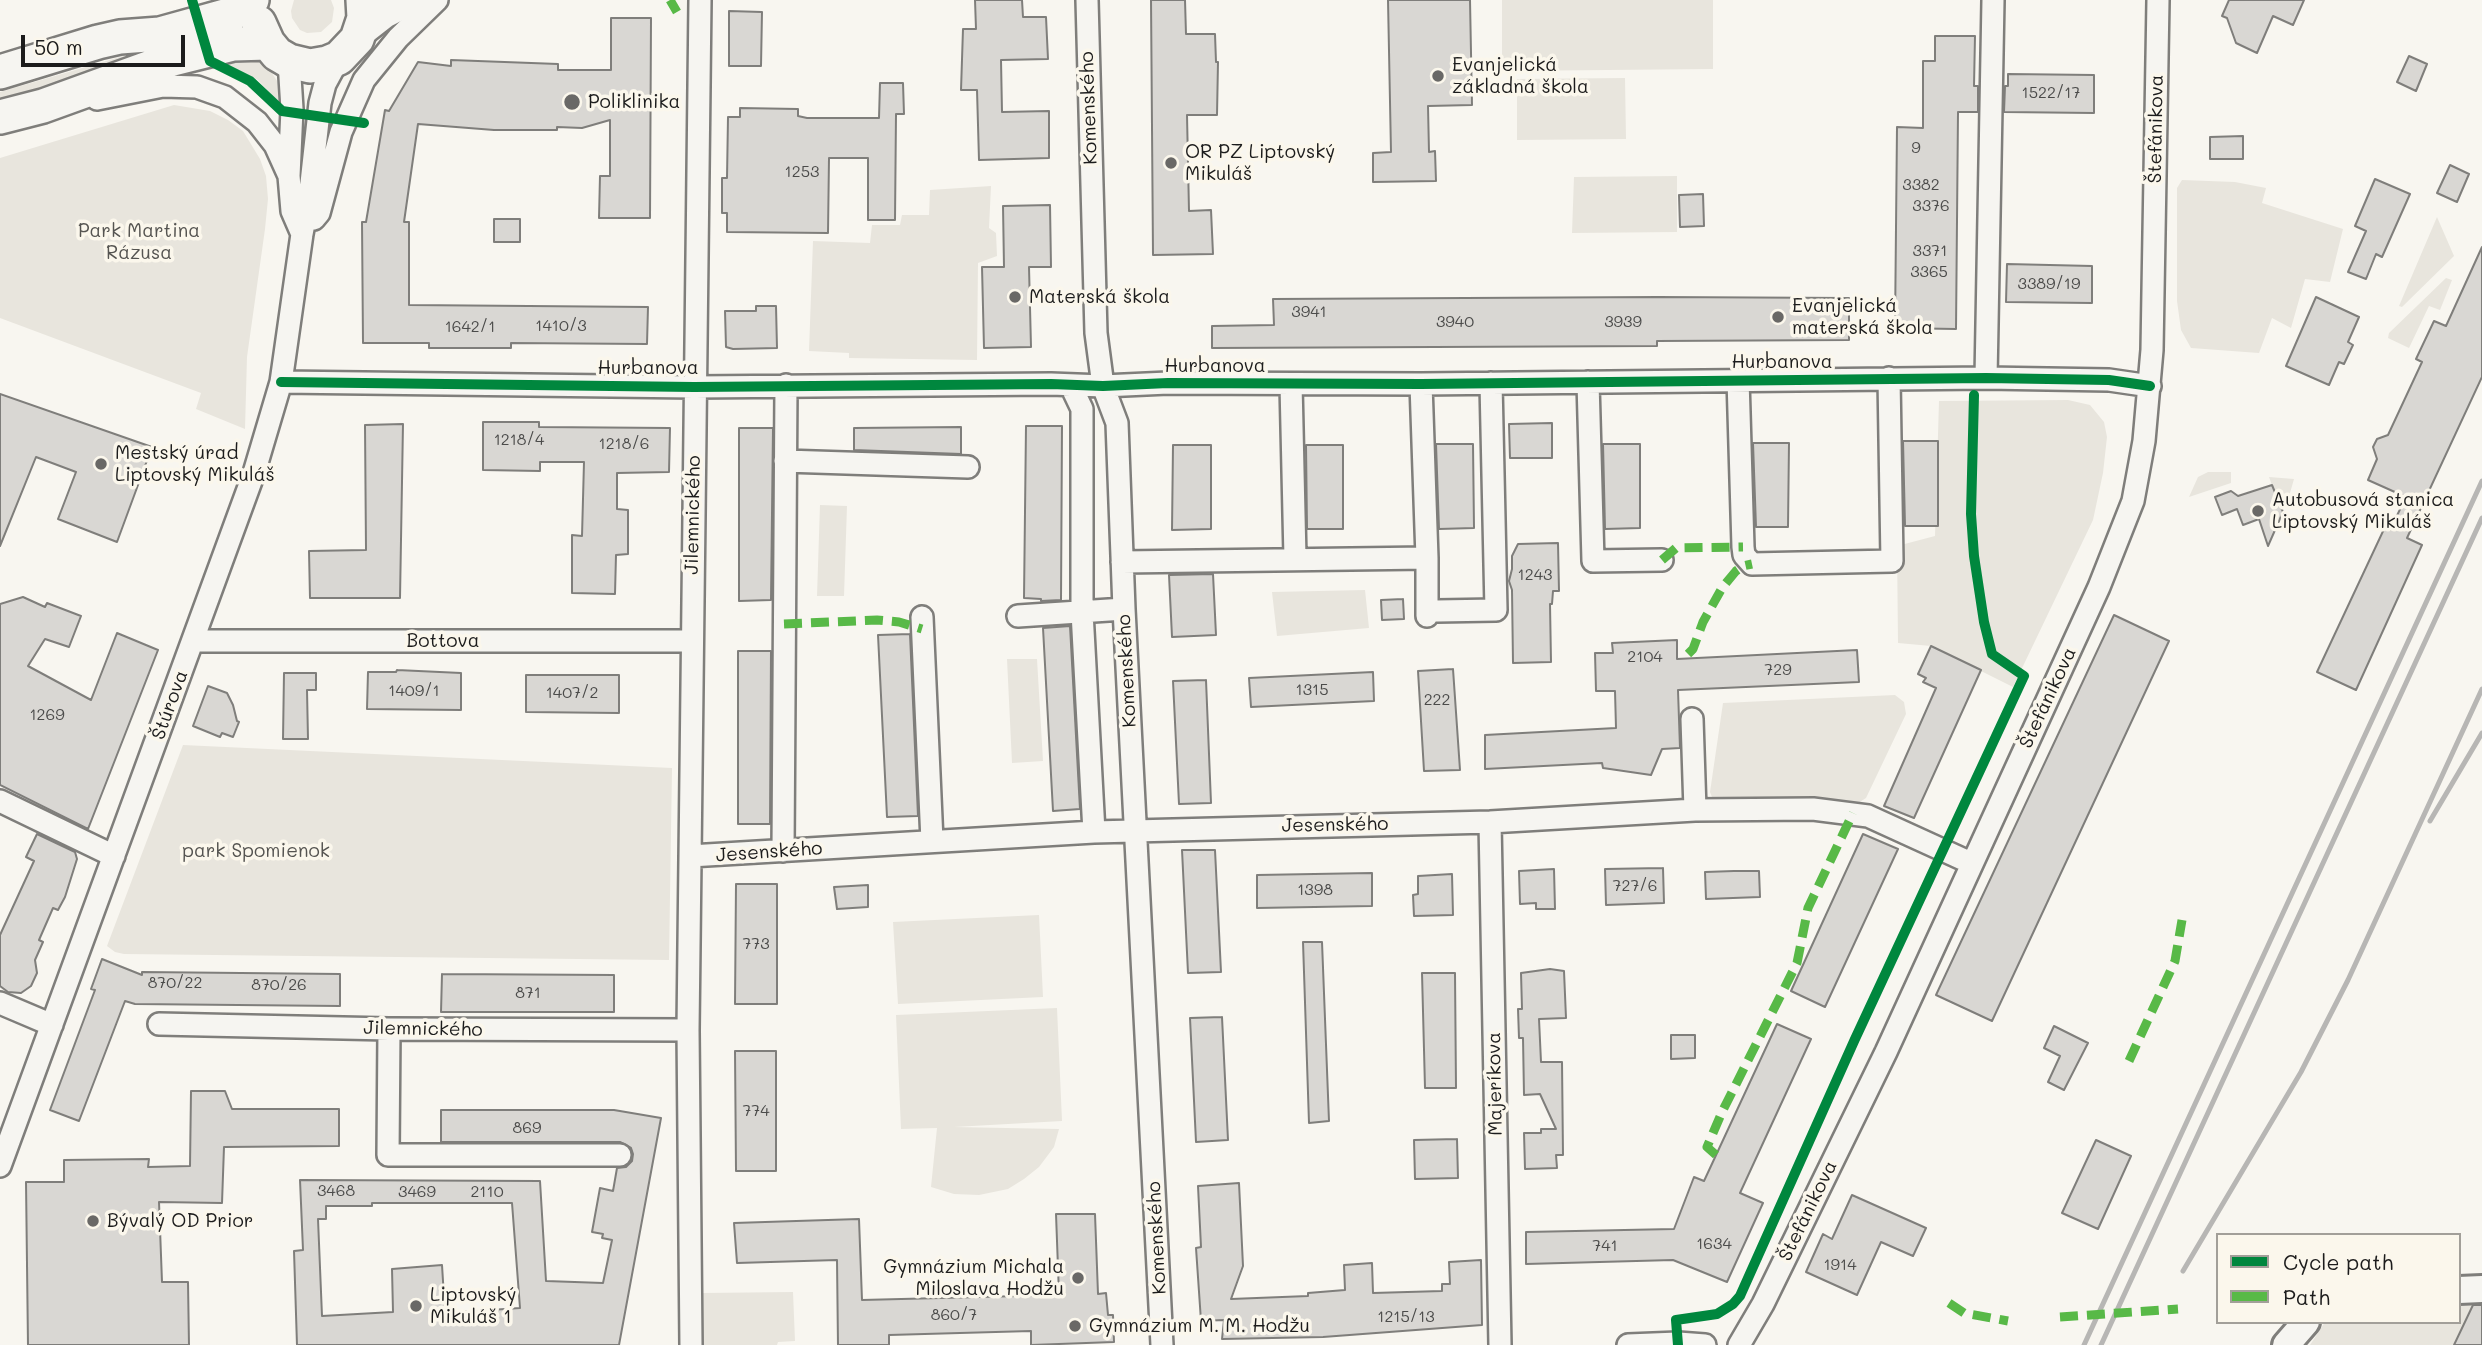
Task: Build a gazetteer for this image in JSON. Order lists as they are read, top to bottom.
{
  "streets": {
    "street": [
      "Komenského",
      "Štefánikova",
      "Hurbanova",
      "Jilemnického",
      "Bottova",
      "Štúrova",
      "Jesenského",
      "Majeríkova"
    ]
  },
  "crossings": [
    ["Komenského", "Hurbanova"],
    ["Komenského", "Jesenského"],
    ["Štefánikova", "Hurbanova"],
    ["Štefánikova", "Jesenského"],
    ["Hurbanova", "Jilemnického"],
    ["Hurbanova", "Štúrova"],
    ["Jilemnického", "Bottova"],
    ["Jilemnického", "Jesenského"],
    ["Bottova", "Štúrova"],
    ["Jesenského", "Majeríkova"]
  ],
  "parks": ["Park Martina Rázusa", "park Spomienok"],
  "places": [
    "Evanjelická základná škola",
    "Poliklinika",
    "OR PZ Liptovský Mikuláš",
    "Materská škola",
    "Evanjelická materská škola",
    "Mestský úrad Liptovský Mikuláš",
    "Autobusová stanica Liptovský Mikuláš",
    "Bývalý OD Prior",
    "Gymnázium Michala Miloslava Hodžu",
    "Liptovský Mikuláš 1",
    "Gymnázium M. M. Hodžu"
  ],
  "house_numbers": [
    "1522/17",
    "9",
    "1253",
    "3382",
    "3376",
    "3371",
    "3365",
    "3389/19",
    "3941",
    "3940",
    "3939",
    "1410/3",
    "1642/1",
    "1218/4",
    "1218/6",
    "1243",
    "2104",
    "729",
    "1315",
    "1409/1",
    "1407/2",
    "222",
    "1269",
    "727/6",
    "1398",
    "773",
    "870/22",
    "870/26",
    "871",
    "774",
    "869",
    "3468",
    "3469",
    "2110",
    "1634",
    "741",
    "1914",
    "860/7",
    "1215/13"
  ],
  "legend": ["Cycle path", "Path"],
  "scale_bar": "50 m"
}
